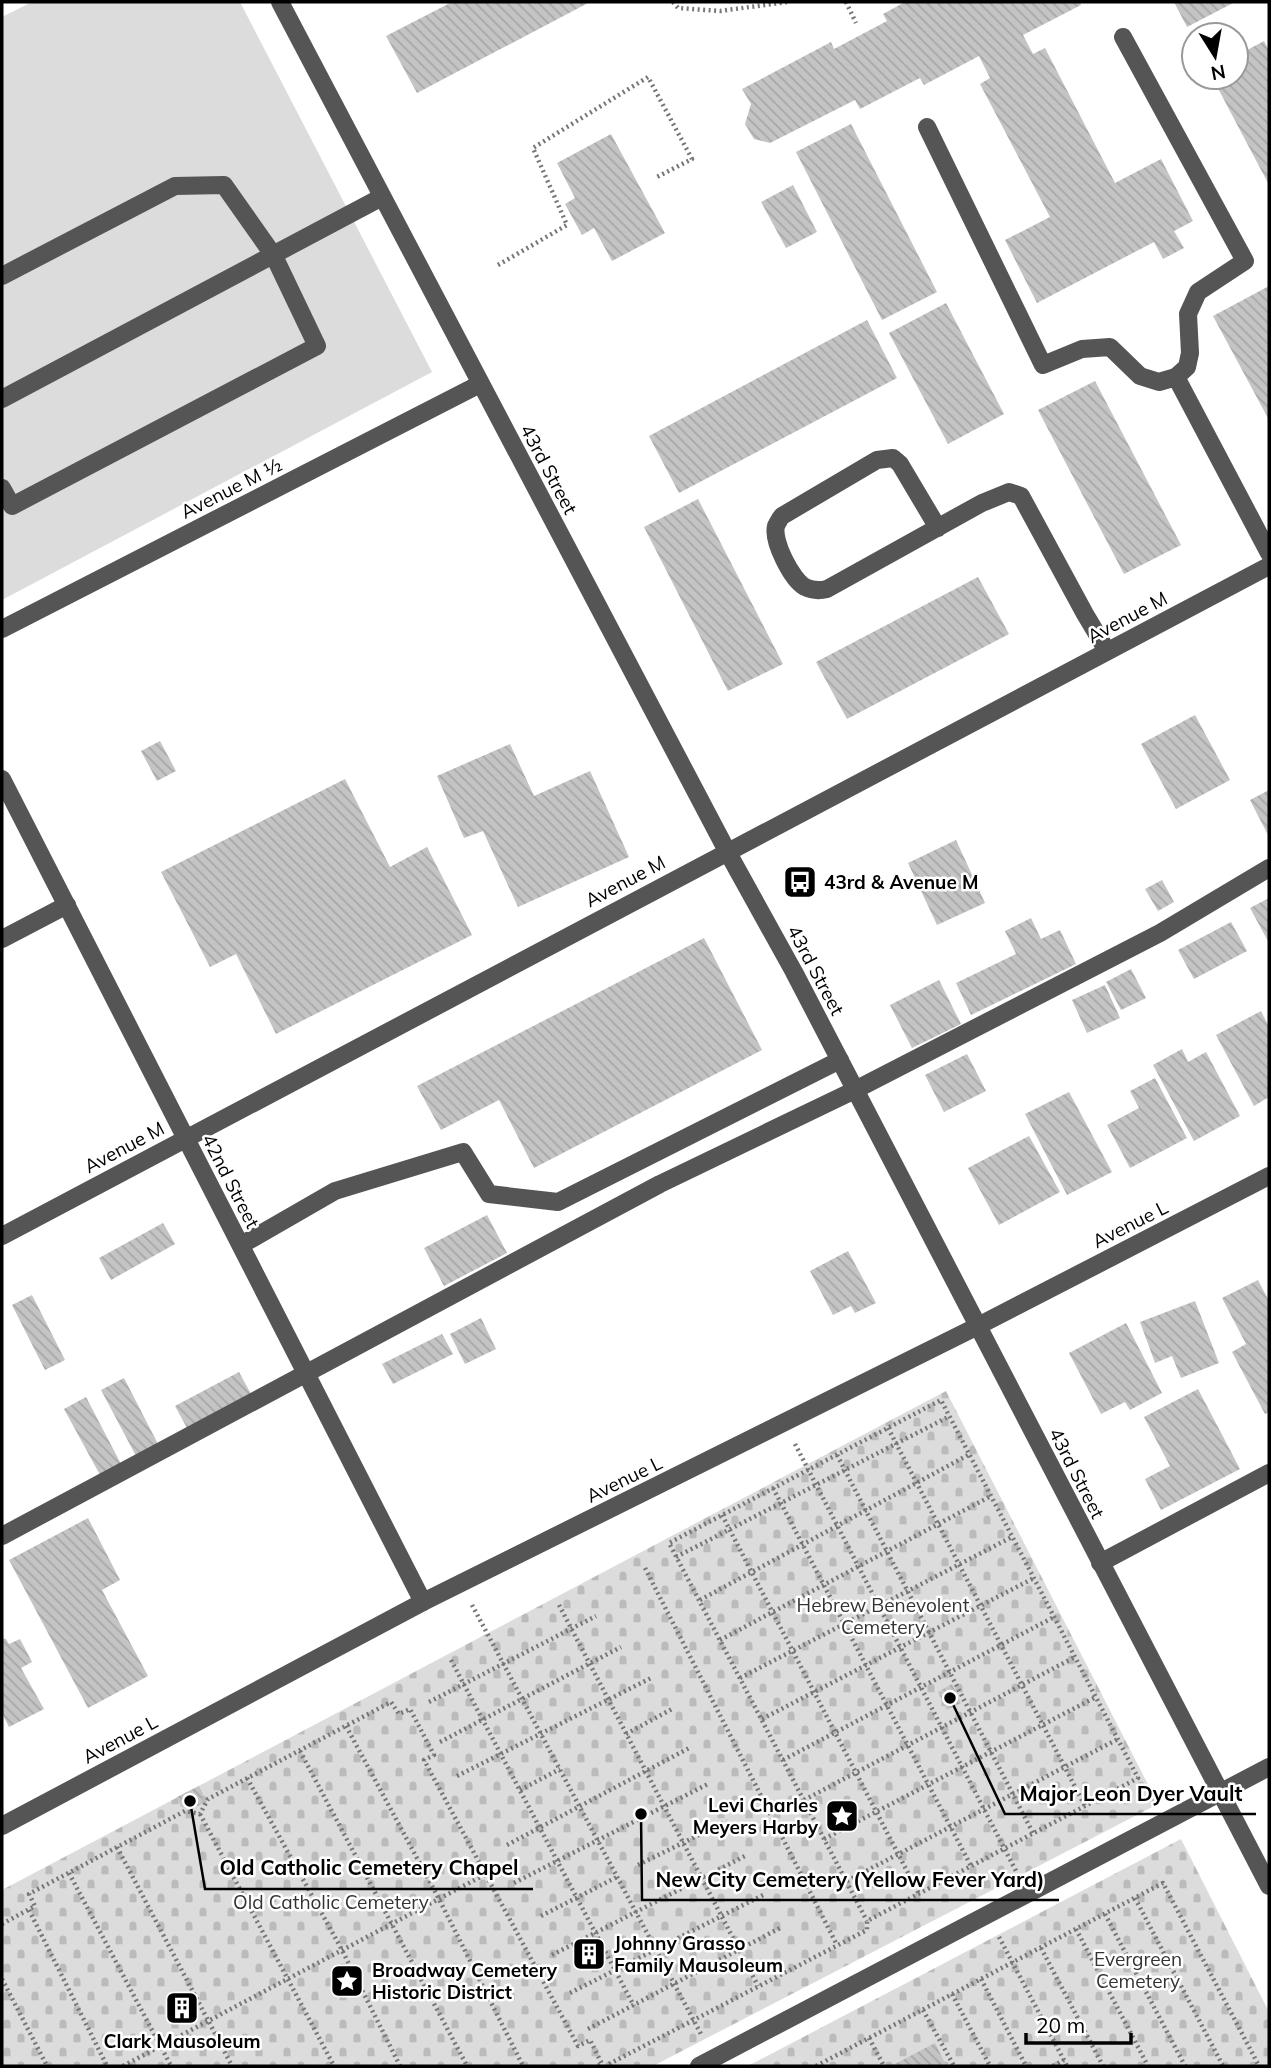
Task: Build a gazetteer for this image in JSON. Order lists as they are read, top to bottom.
{
  "streets": {
    "street": [
      "43rd Street",
      "Avenue M ½",
      "Avenue M",
      "42nd Street",
      "Avenue L"
    ]
  },
  "crossings": [
    ["43rd Street", "Avenue M ½"],
    ["43rd Street", "Avenue M"],
    ["43rd Street", "Avenue L"],
    ["Avenue M", "42nd Street"],
    ["42nd Street", "Avenue L"]
  ],
  "parks": ["Hebrew Benevolent Cemetery", "Old Catholic Cemetery", "Evergreen Cemetery"],
  "places": {
    "bus stop": ["43rd & Avenue M"],
    "other": ["Major Leon Dyer Vault", "Old Catholic Cemetery Chapel", "New City Cemetery (Yellow Fever Yard)"],
    "place": ["Levi Charles Meyers Harby", "Broadway Cemetery Historic District"],
    "building": ["Johnny Grasso Family Mausoleum", "Clark Mausoleum"]
  },
  "scale_bar": "20 m",
  "north": "bottom"
}
